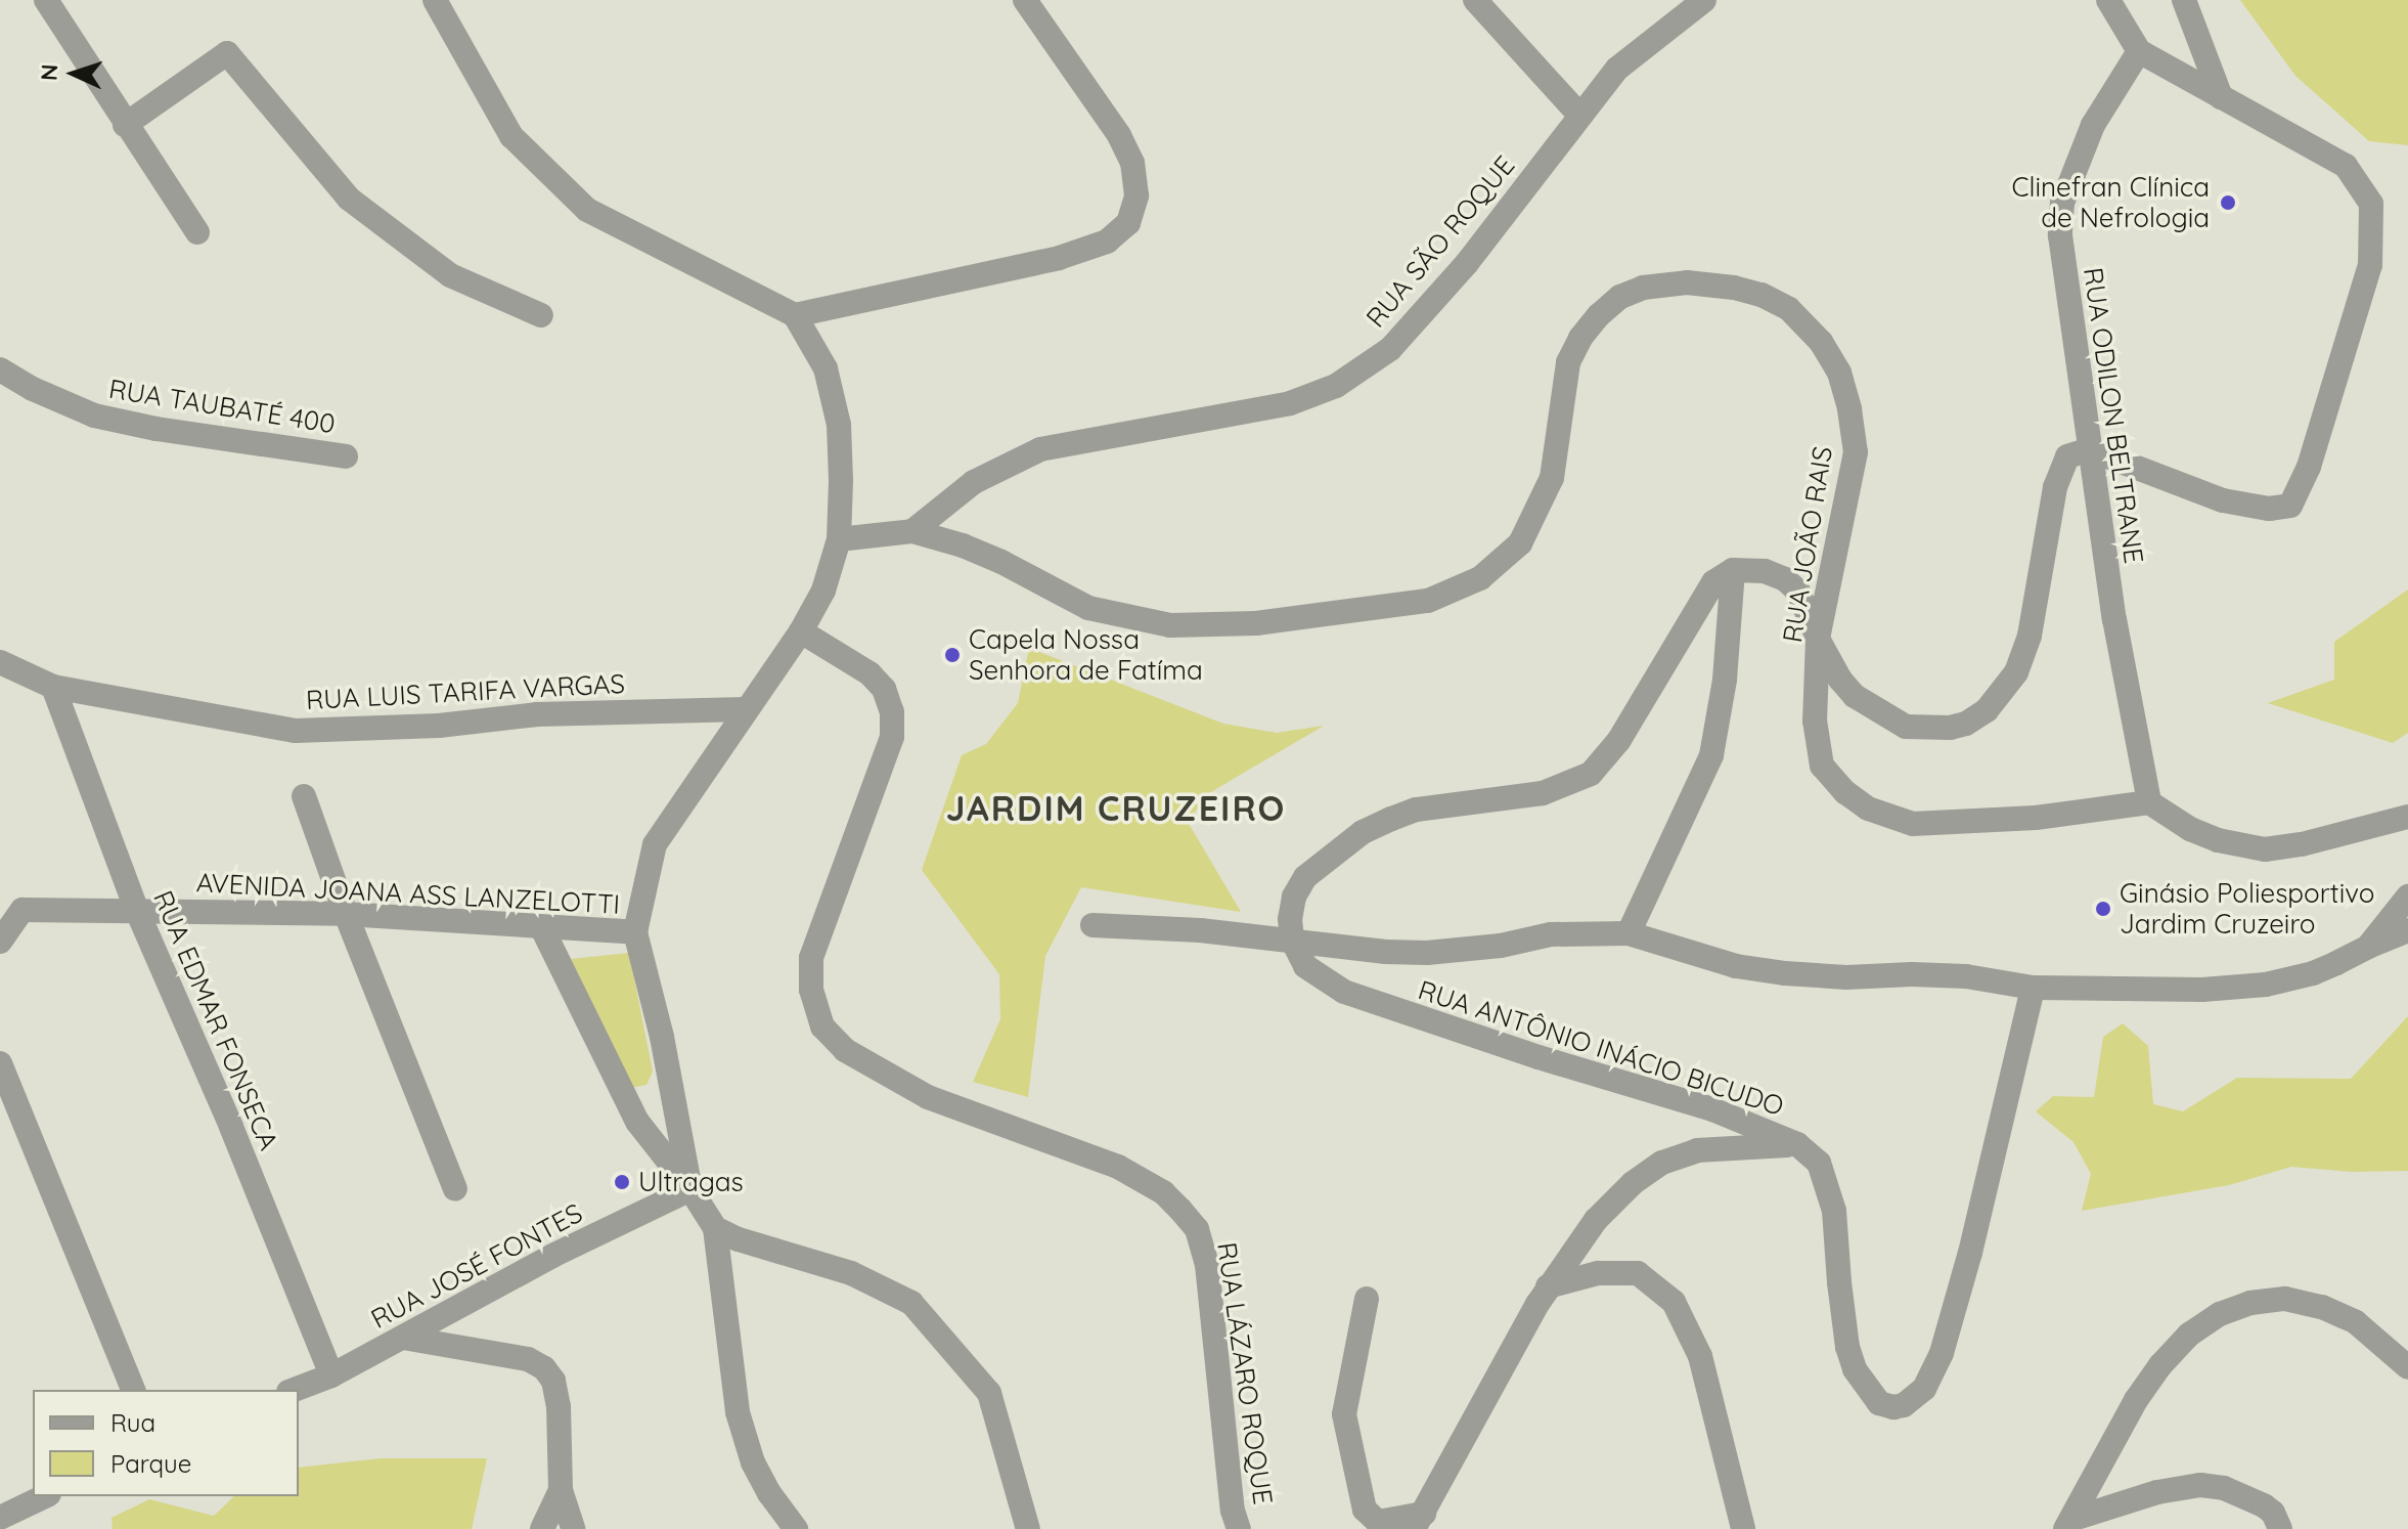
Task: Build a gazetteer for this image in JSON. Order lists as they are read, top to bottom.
{
  "streets": {
    "street": [
      "RUA SÃO ROQUE",
      "RUA TAUBATÉ 400",
      "RUA ODILON BELTRANE",
      "RUA JOÃO RAIS",
      "RUA LUIS TARIFA VARGAS",
      "AVENIDA JOANA ASS LANZELOTTI",
      "RUA EDMAR FONSECA",
      "RUA ANTÔNIO INÁCIO BICUDO",
      "RUA JOSÉ FONTES",
      "RUA LÁZARO ROQUE"
    ]
  },
  "crossings": [
    ["RUA SÃO ROQUE", "RUA JOÃO RAIS"],
    ["RUA ODILON BELTRANE", "RUA JOÃO RAIS"],
    ["RUA LUIS TARIFA VARGAS", "RUA EDMAR FONSECA"],
    ["AVENIDA JOANA ASS LANZELOTTI", "RUA EDMAR FONSECA"],
    ["RUA EDMAR FONSECA", "RUA JOSÉ FONTES"]
  ],
  "districts": ["JARDIM CRUZEIRO"],
  "places": [
    "Clinefran Clínica de Nefrologia",
    "Capela Nossa Senhora de Fatíma",
    "Ginásio Poliesportivo Jardim Cruzeiro",
    "Ultragas"
  ],
  "legend": ["Rua", "Parque"],
  "north": "left"
}
